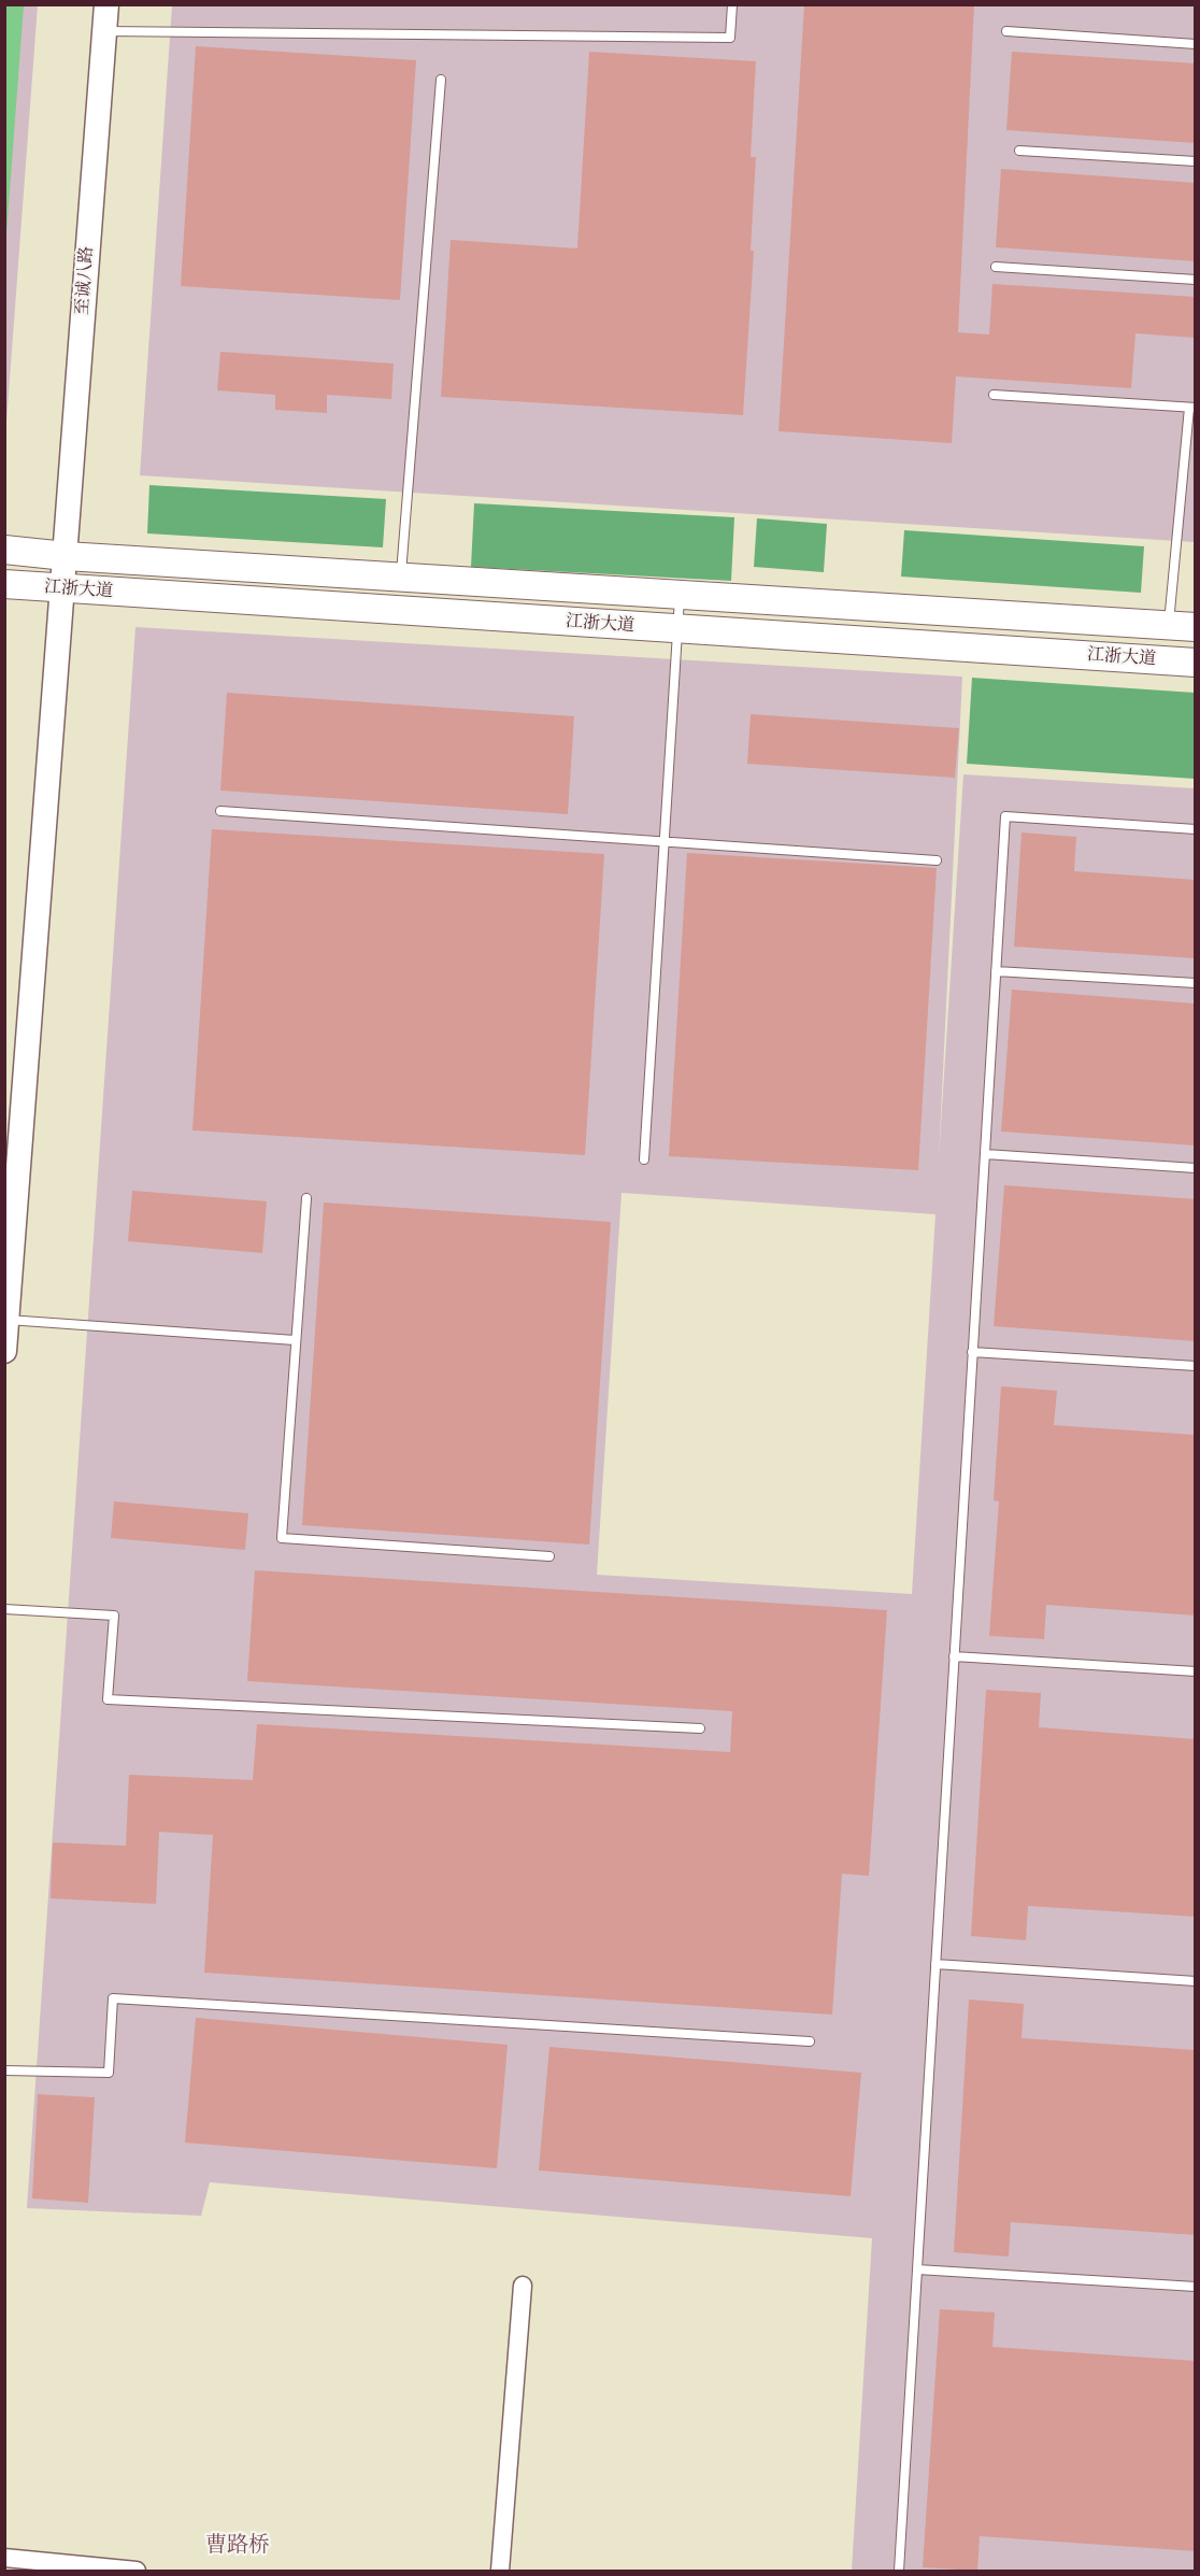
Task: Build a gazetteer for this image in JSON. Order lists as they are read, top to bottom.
{
  "streets": {
    "main road": ["至诚八路", "江浙大道"]
  },
  "crossings": [
    ["至诚八路", "江浙大道"]
  ],
  "districts": ["曹路桥"]
}
